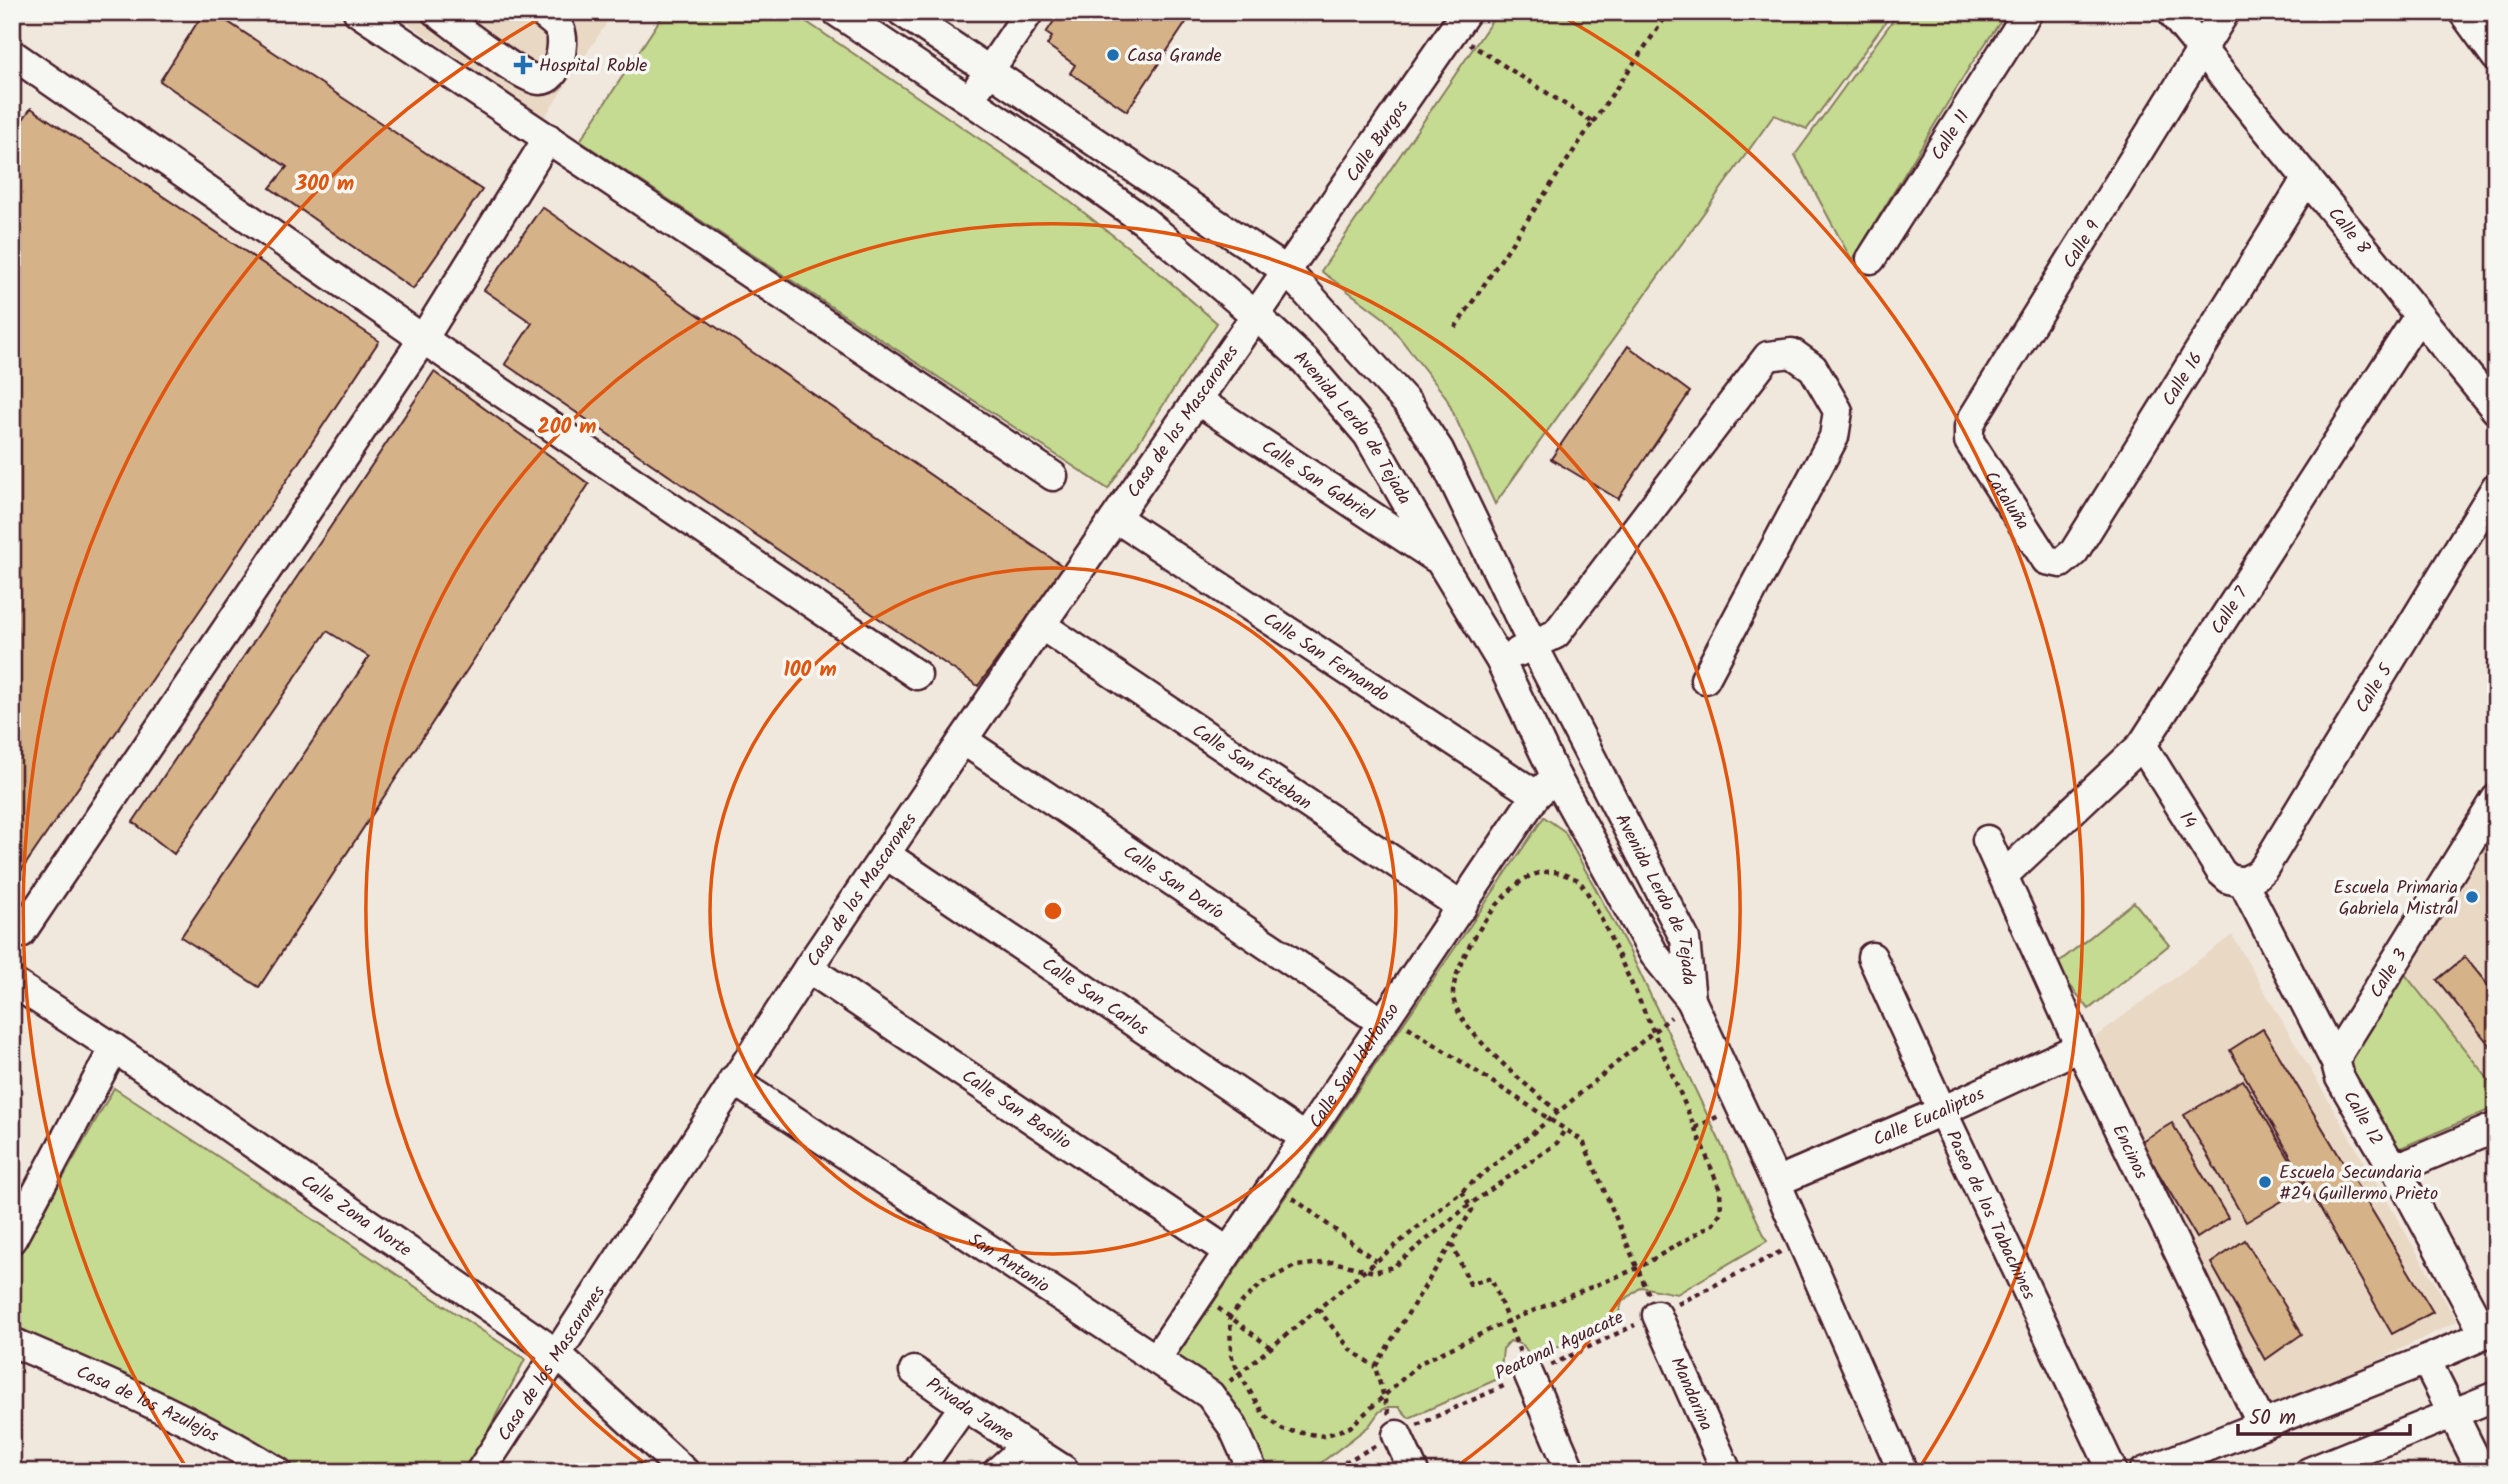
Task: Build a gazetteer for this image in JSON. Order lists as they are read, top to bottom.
{
  "streets": {
    "street": [
      "Calle 11",
      "Calle Burgos",
      "Calle 8",
      "Calle 9",
      "Calle 16",
      "Casa de los Mascarones",
      "Avenida Lerdo de Tejada",
      "Calle San Gabriel",
      "Cataluña",
      "Calle 7",
      "Calle San Fernando",
      "Calle 5",
      "Calle San Esteban",
      "14",
      "Calle San Darío",
      "Calle 3",
      "Calle San Carlos",
      "Calle San Idelfonso",
      "Calle San Basilio",
      "Calle Eucaliptos",
      "Calle 12",
      "Encinos",
      "Paseo de los Tabachines",
      "Calle Zona Norte",
      "San Antonio",
      "Mandarina",
      "Casa de los Azulejos",
      "Privada Jame"
    ],
    "path": ["Peatonal Aguacate"]
  },
  "crossings": [
    ["Calle Burgos", "Casa de los Mascarones"],
    ["Calle Burgos", "Avenida Lerdo de Tejada"],
    ["Calle 8", "Calle 9"],
    ["Calle 8", "Calle 16"],
    ["Calle 8", "Calle 7"],
    ["Calle 9", "Cataluña"],
    ["Calle 16", "Cataluña"],
    ["Casa de los Mascarones", "Avenida Lerdo de Tejada"],
    ["Casa de los Mascarones", "Calle San Gabriel"],
    ["Casa de los Mascarones", "Calle San Fernando"],
    ["Casa de los Mascarones", "Calle San Esteban"],
    ["Casa de los Mascarones", "Calle San Darío"],
    ["Casa de los Mascarones", "Calle San Carlos"],
    ["Casa de los Mascarones", "Calle San Basilio"],
    ["Casa de los Mascarones", "Calle Zona Norte"],
    ["Casa de los Mascarones", "San Antonio"],
    ["Avenida Lerdo de Tejada", "Calle San Gabriel"],
    ["Avenida Lerdo de Tejada", "Calle San Fernando"],
    ["Avenida Lerdo de Tejada", "Calle San Idelfonso"],
    ["Avenida Lerdo de Tejada", "Calle Eucaliptos"],
    ["Avenida Lerdo de Tejada", "Peatonal Aguacate"],
    ["Calle 7", "14"],
    ["Calle 7", "Encinos"],
    ["Calle San Fernando", "Calle San Idelfonso"],
    ["Calle 5", "14"],
    ["Calle 5", "Calle 12"],
    ["Calle San Esteban", "Calle San Idelfonso"],
    ["14", "Calle 12"],
    ["Calle San Darío", "Calle San Idelfonso"],
    ["Calle 3", "Calle 12"],
    ["Calle San Carlos", "Calle San Idelfonso"],
    ["Calle San Idelfonso", "Calle San Basilio"],
    ["Calle San Idelfonso", "San Antonio"],
    ["Calle Eucaliptos", "Encinos"],
    ["Calle Eucaliptos", "Paseo de los Tabachines"],
    ["Peatonal Aguacate", "Mandarina"]
  ],
  "places": {
    "other": ["Casa Grande", "Escuela Primaria Gabriela Mistral", "Escuela Secundaria #24 Guillermo Prieto"],
    "health": ["Hospital Roble"]
  },
  "scale_bar": "50 m",
  "rings": ["300 m", "200 m", "100 m"]
}
